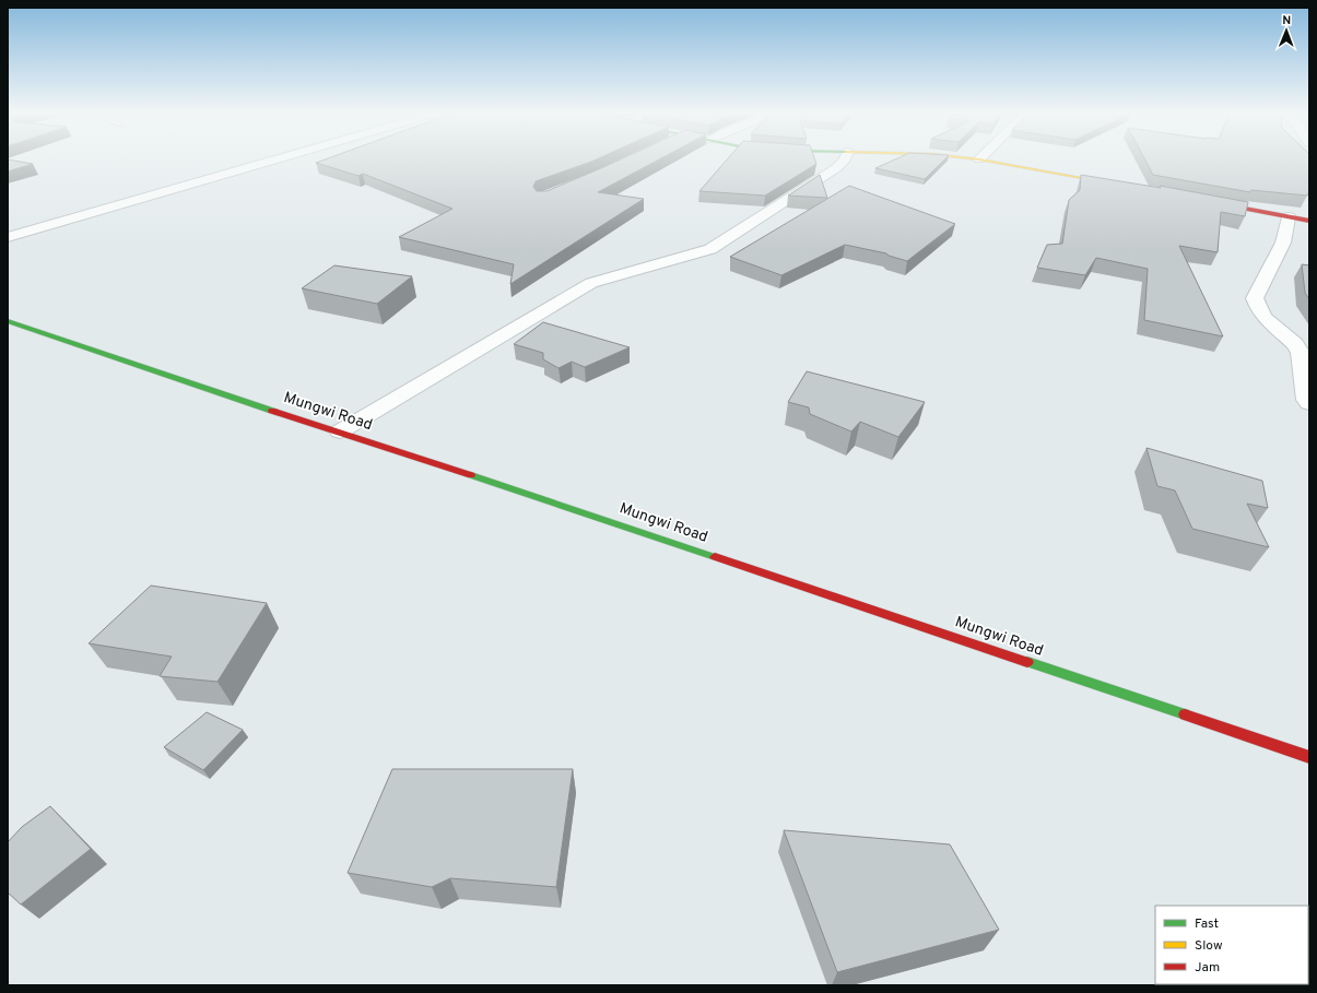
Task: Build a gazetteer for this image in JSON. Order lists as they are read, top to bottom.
{
  "streets": {
    "main road": ["Mungwi Road"]
  },
  "legend": ["Fast", "Slow", "Jam"],
  "north": "top"
}
